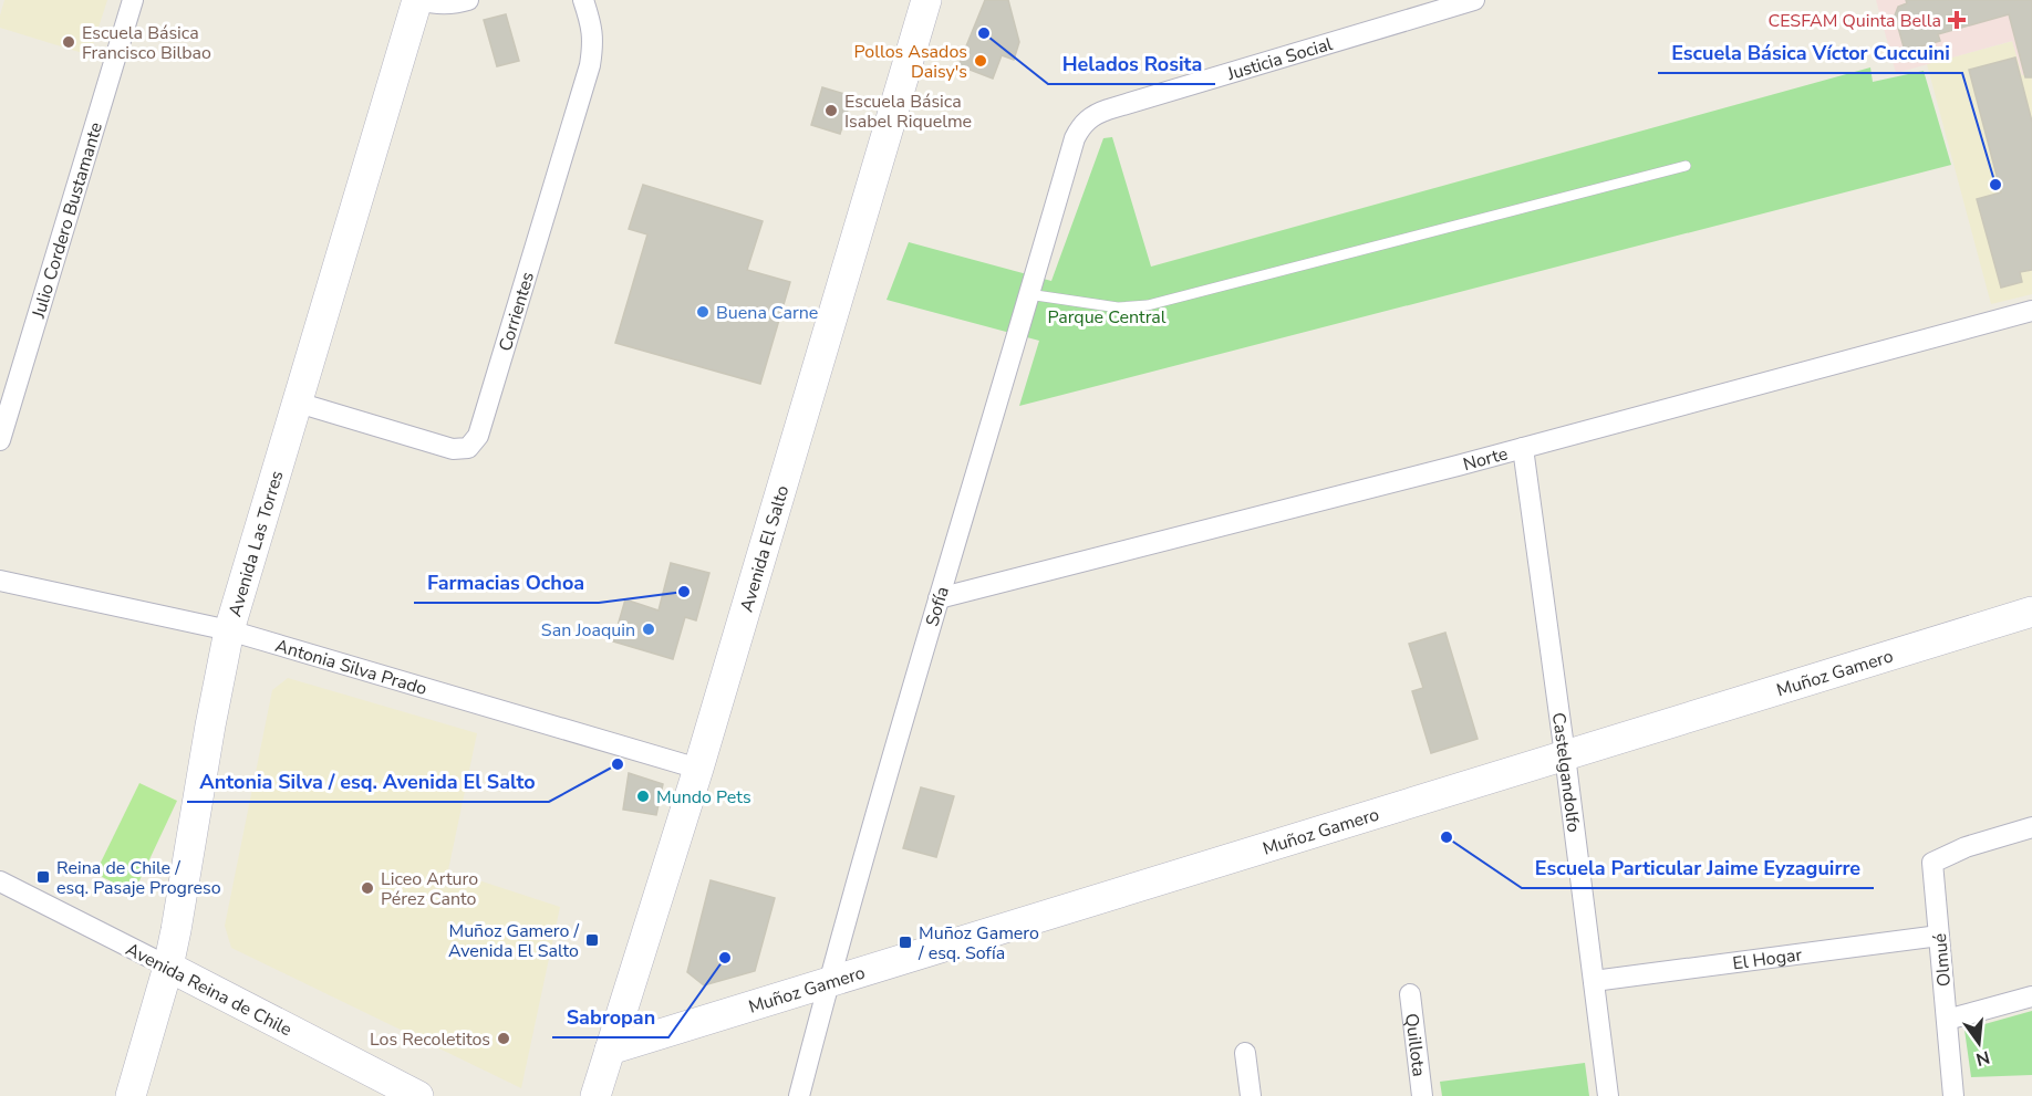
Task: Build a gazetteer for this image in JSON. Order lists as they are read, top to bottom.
{
  "streets": {
    "street": [
      "Justicia Social",
      "Julio Cordero Bustamante",
      "Corrientes",
      "Norte",
      "Avenida Las Torres",
      "Avenida El Salto",
      "Sofía",
      "Antonia Silva Prado",
      "Muñoz Gamero",
      "Castelgandolfo",
      "El Hogar",
      "Olmué",
      "Avenida Reina de Chile",
      "Quillota"
    ]
  },
  "crossings": [
    ["Justicia Social", "Sofía"],
    ["Corrientes", "Avenida Las Torres"],
    ["Norte", "Sofía"],
    ["Norte", "Castelgandolfo"],
    ["Avenida Las Torres", "Antonia Silva Prado"],
    ["Avenida Las Torres", "Avenida Reina de Chile"],
    ["Avenida El Salto", "Antonia Silva Prado"],
    ["Avenida El Salto", "Muñoz Gamero"],
    ["Sofía", "Muñoz Gamero"],
    ["Muñoz Gamero", "Castelgandolfo"],
    ["Castelgandolfo", "El Hogar"],
    ["El Hogar", "Olmué"]
  ],
  "parks": ["Parque Central"],
  "places": {
    "health": ["CESFAM Quinta Bella"],
    "other": [
      "Helados Rosita",
      "Escuela Básica Francisco Bilbao",
      "Pollos Asados Daisy's",
      "Escuela Básica Isabel Riquelme",
      "Escuela Básica Víctor Cuccuini",
      "Buena Carne",
      "Farmacias Ochoa",
      "San Joaquin",
      "Antonia Silva / esq. Avenida El Salto",
      "Mundo Pets",
      "Escuela Particular Jaime Eyzaguirre",
      "Liceo Arturo Pérez Canto",
      "Sabropan",
      "Los Recoletitos"
    ],
    "transit": ["Reina de Chile / esq. Pasaje Progreso", "Muñoz Gamero / Avenida El Salto", "Muñoz Gamero / esq. Sofía"]
  },
  "north": "bottom"
}
